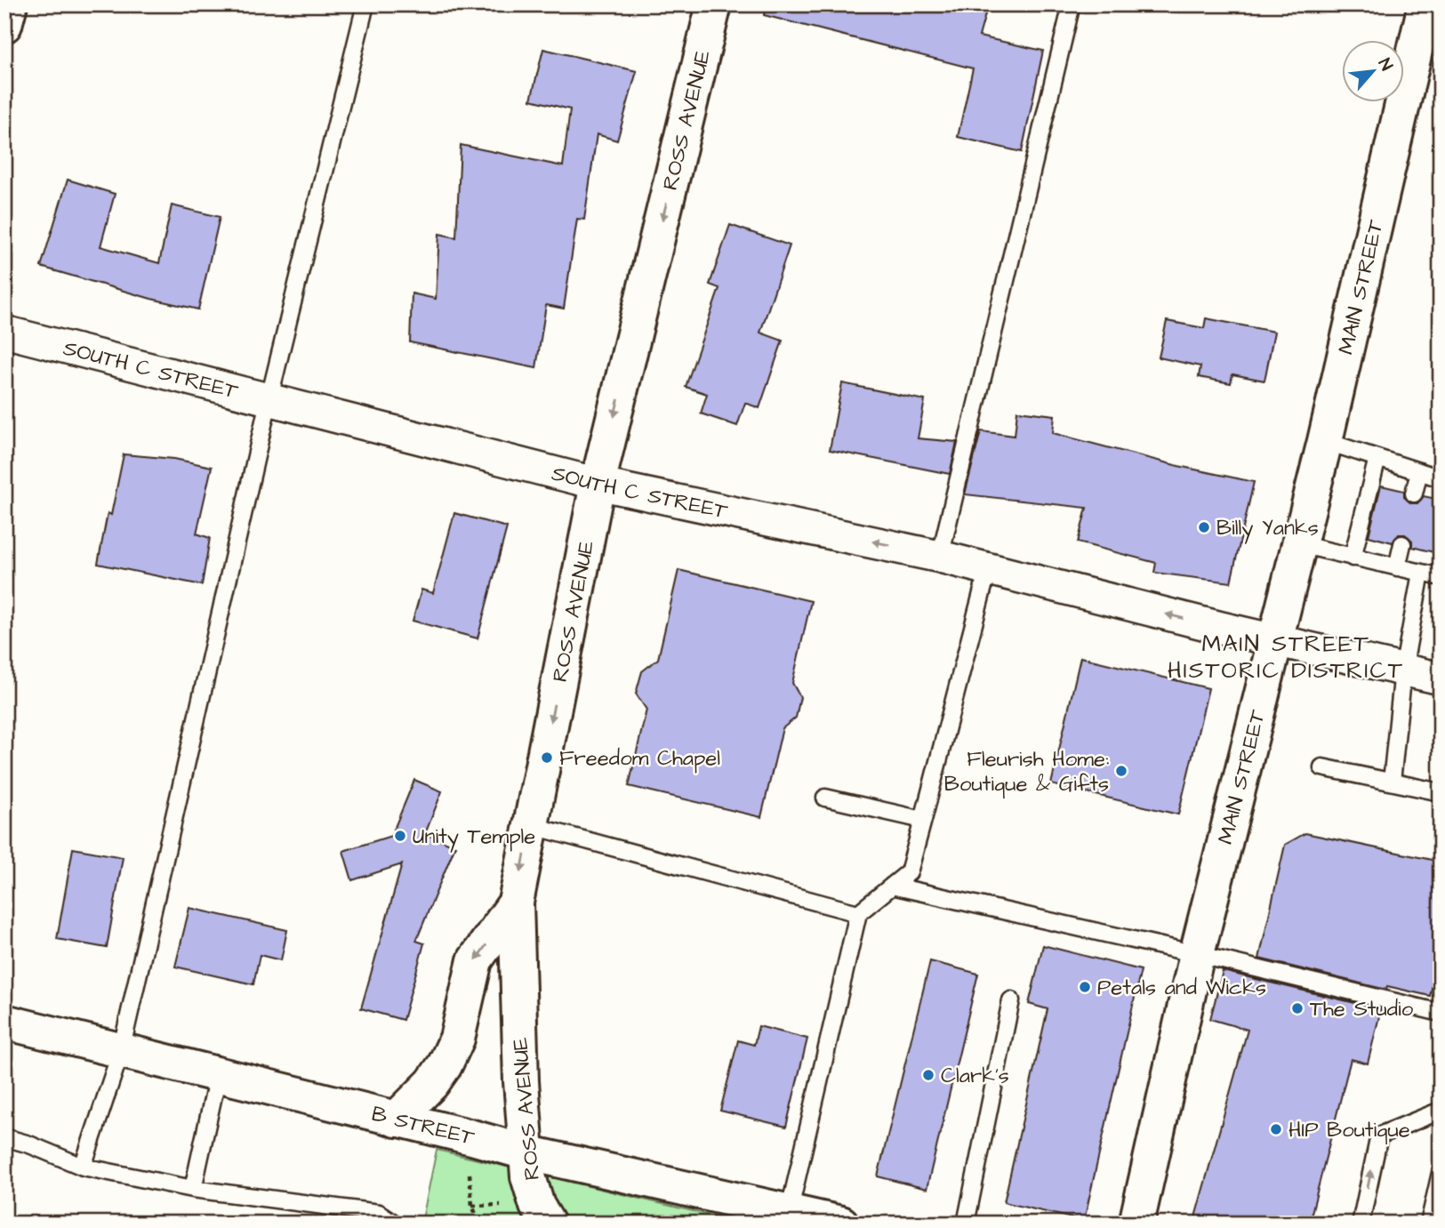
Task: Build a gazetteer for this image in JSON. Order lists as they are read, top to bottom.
{
  "streets": {
    "main road": ["ROSS AVENUE", "MAIN STREET", "B STREET"],
    "street": ["SOUTH C STREET"]
  },
  "crossings": [
    ["ROSS AVENUE", "SOUTH C STREET"],
    ["ROSS AVENUE", "B STREET"],
    ["MAIN STREET", "SOUTH C STREET"]
  ],
  "one_way": ["ROSS AVENUE", "SOUTH C STREET"],
  "districts": ["MAIN STREET HISTORIC DISTRICT"],
  "places": [
    "Billy Yanks",
    "Freedom Chapel",
    "Fleurish Home: Boutique & Gifts",
    "Unity Temple",
    "Petals and Wicks",
    "The Studio",
    "Clark’s",
    "HIP Boutique"
  ],
  "north": "top right"
}
